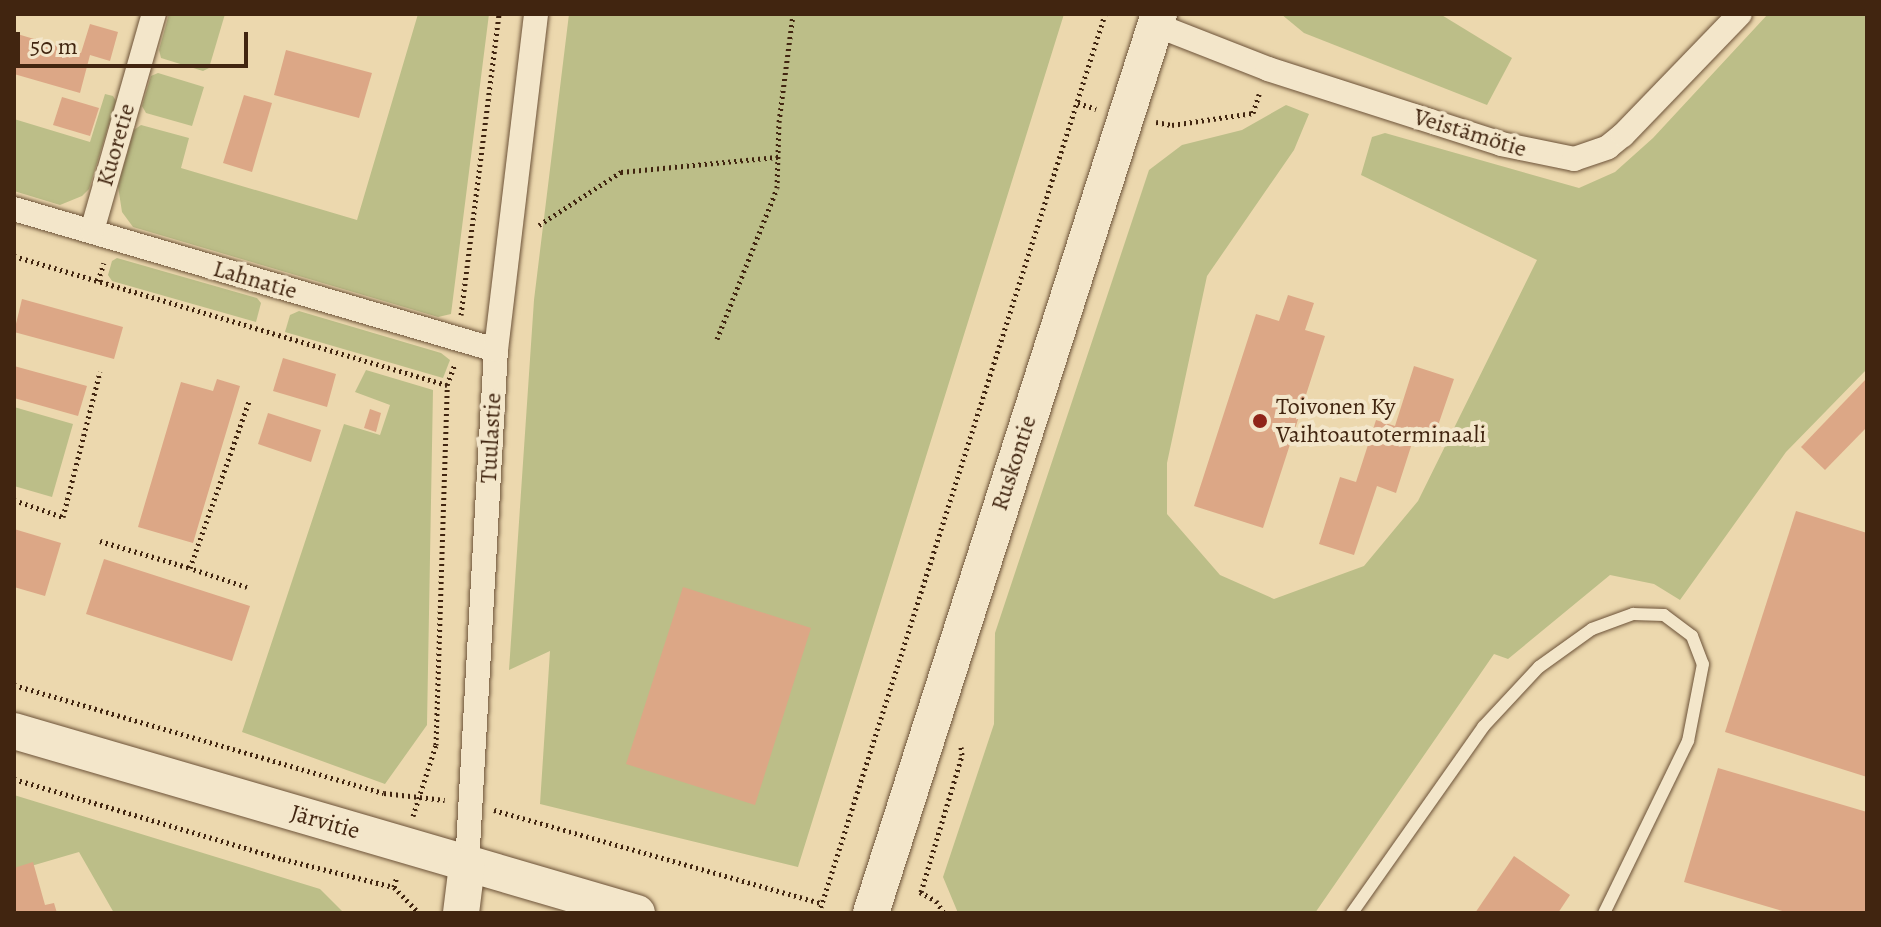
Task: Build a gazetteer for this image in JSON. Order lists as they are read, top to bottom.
{
  "streets": {
    "main road": ["Ruskontie", "Järvitie"],
    "street": [
      "Veistämötie",
      "Kuoretie",
      "Lahnatie",
      "Tuulastie"
    ]
  },
  "crossings": [
    ["Veistämötie", "Ruskontie"],
    ["Kuoretie", "Lahnatie"],
    ["Lahnatie", "Tuulastie"],
    ["Tuulastie", "Järvitie"]
  ],
  "places": ["Toivonen Ky Vaihtoautoterminaali"],
  "scale_bar": "50 m"
}
